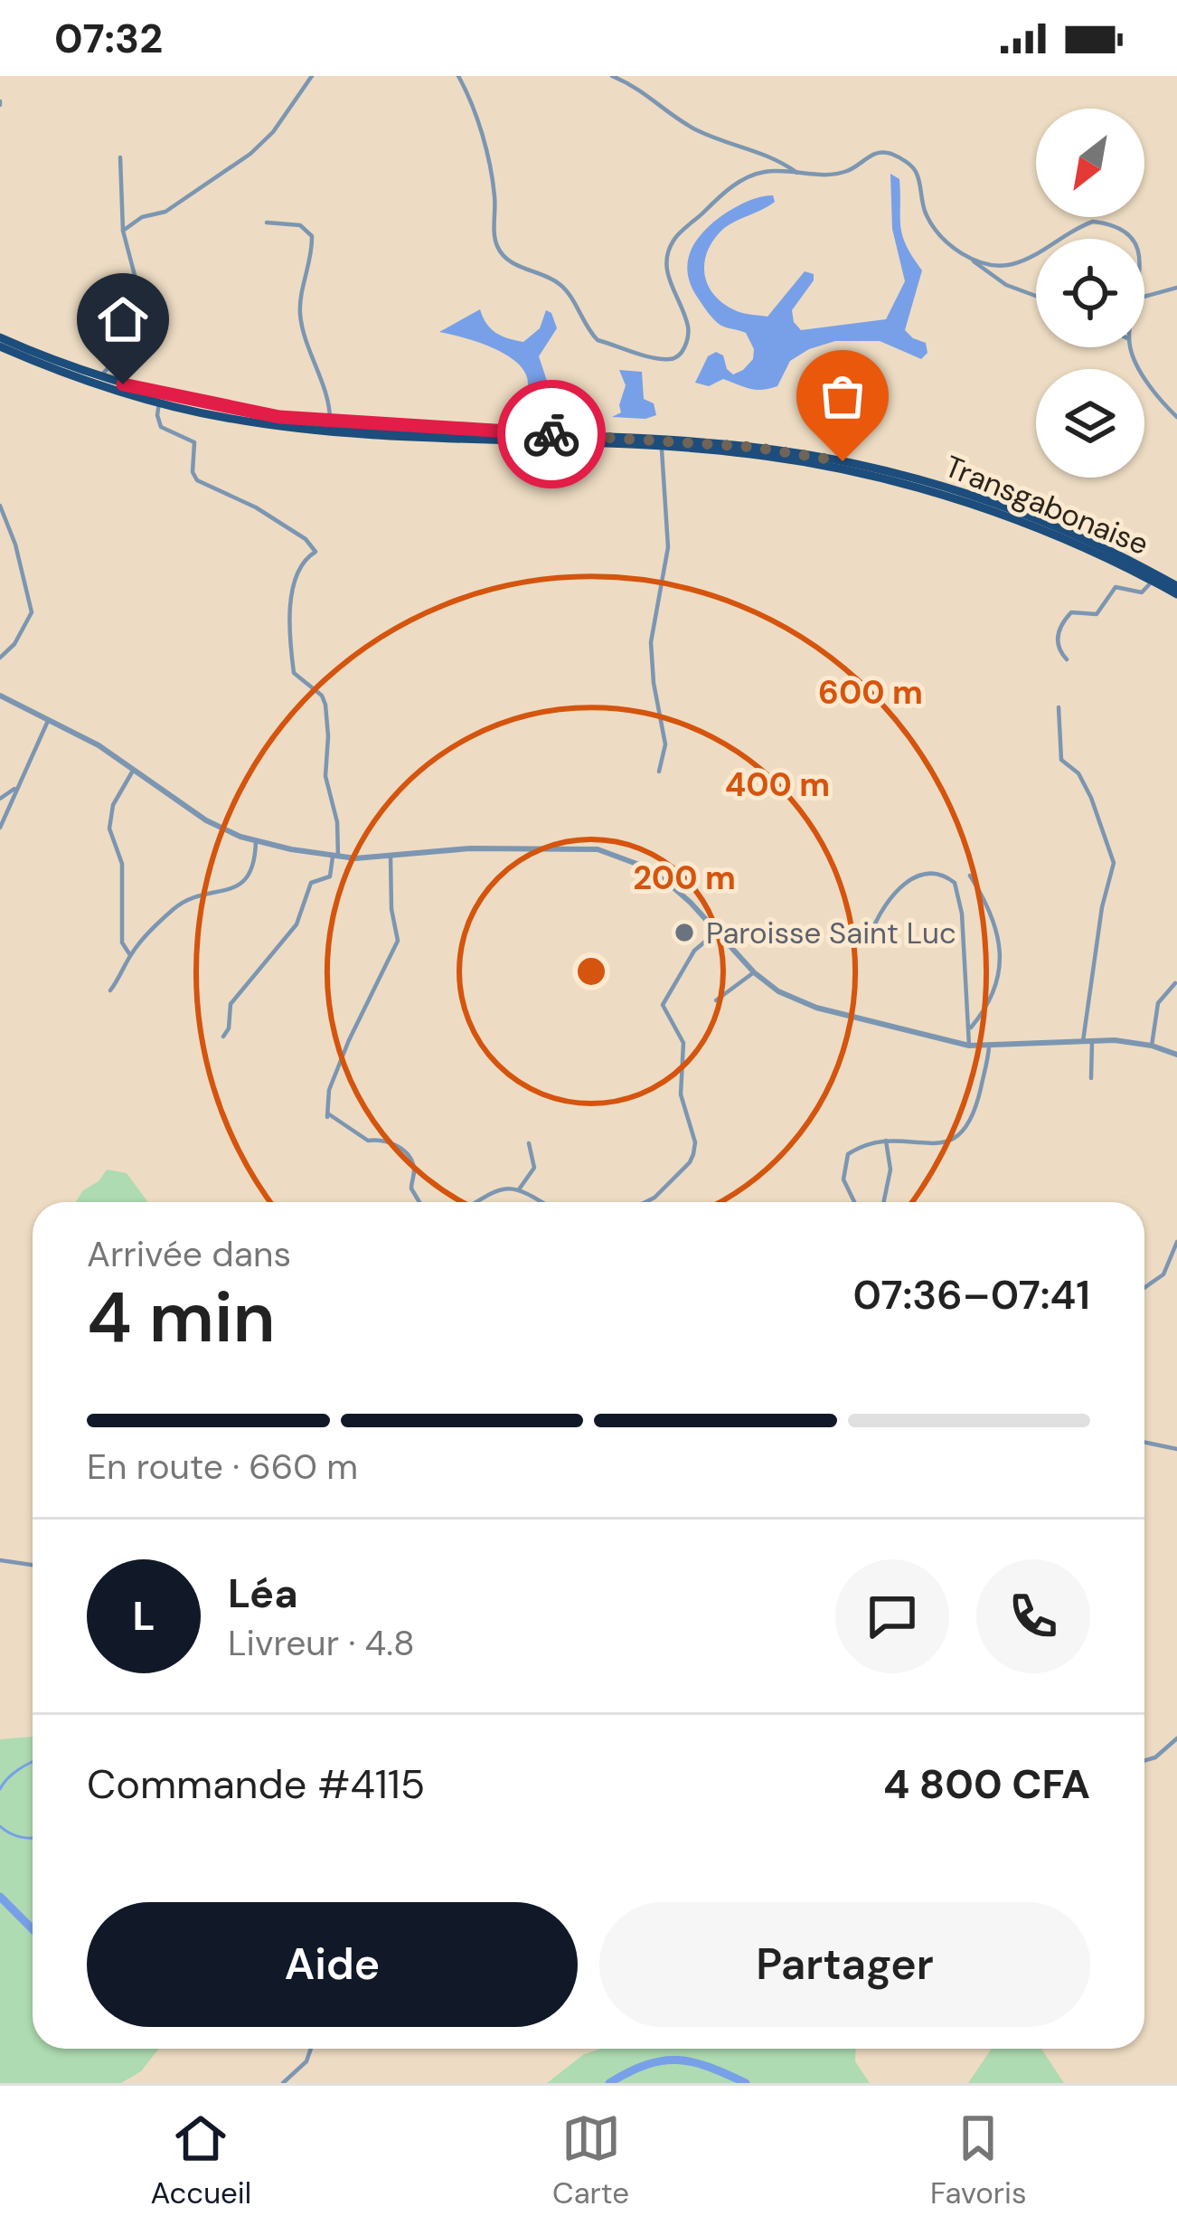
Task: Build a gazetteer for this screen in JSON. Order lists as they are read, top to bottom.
{
  "streets": {
    "highway": ["Transgabonaise"]
  },
  "places": ["Paroisse Saint Luc"],
  "north": "bottom left",
  "page": {
    "status": "07:32",
    "heading": ["4 min", "Arrivée dans", "07:36–07:41"],
    "panel": [
      "Léa",
      "Livreur · 4.8",
      "Commande #4115",
      "4 800 CFA"
    ],
    "bar": "En route · 660 m",
    "round": "L",
    "buttons": ["Aide", "Partager"],
    "tabs": ["Accueil", "Carte", "Favoris"]
  },
  "rings": ["600 m", "400 m", "200 m"]
}
